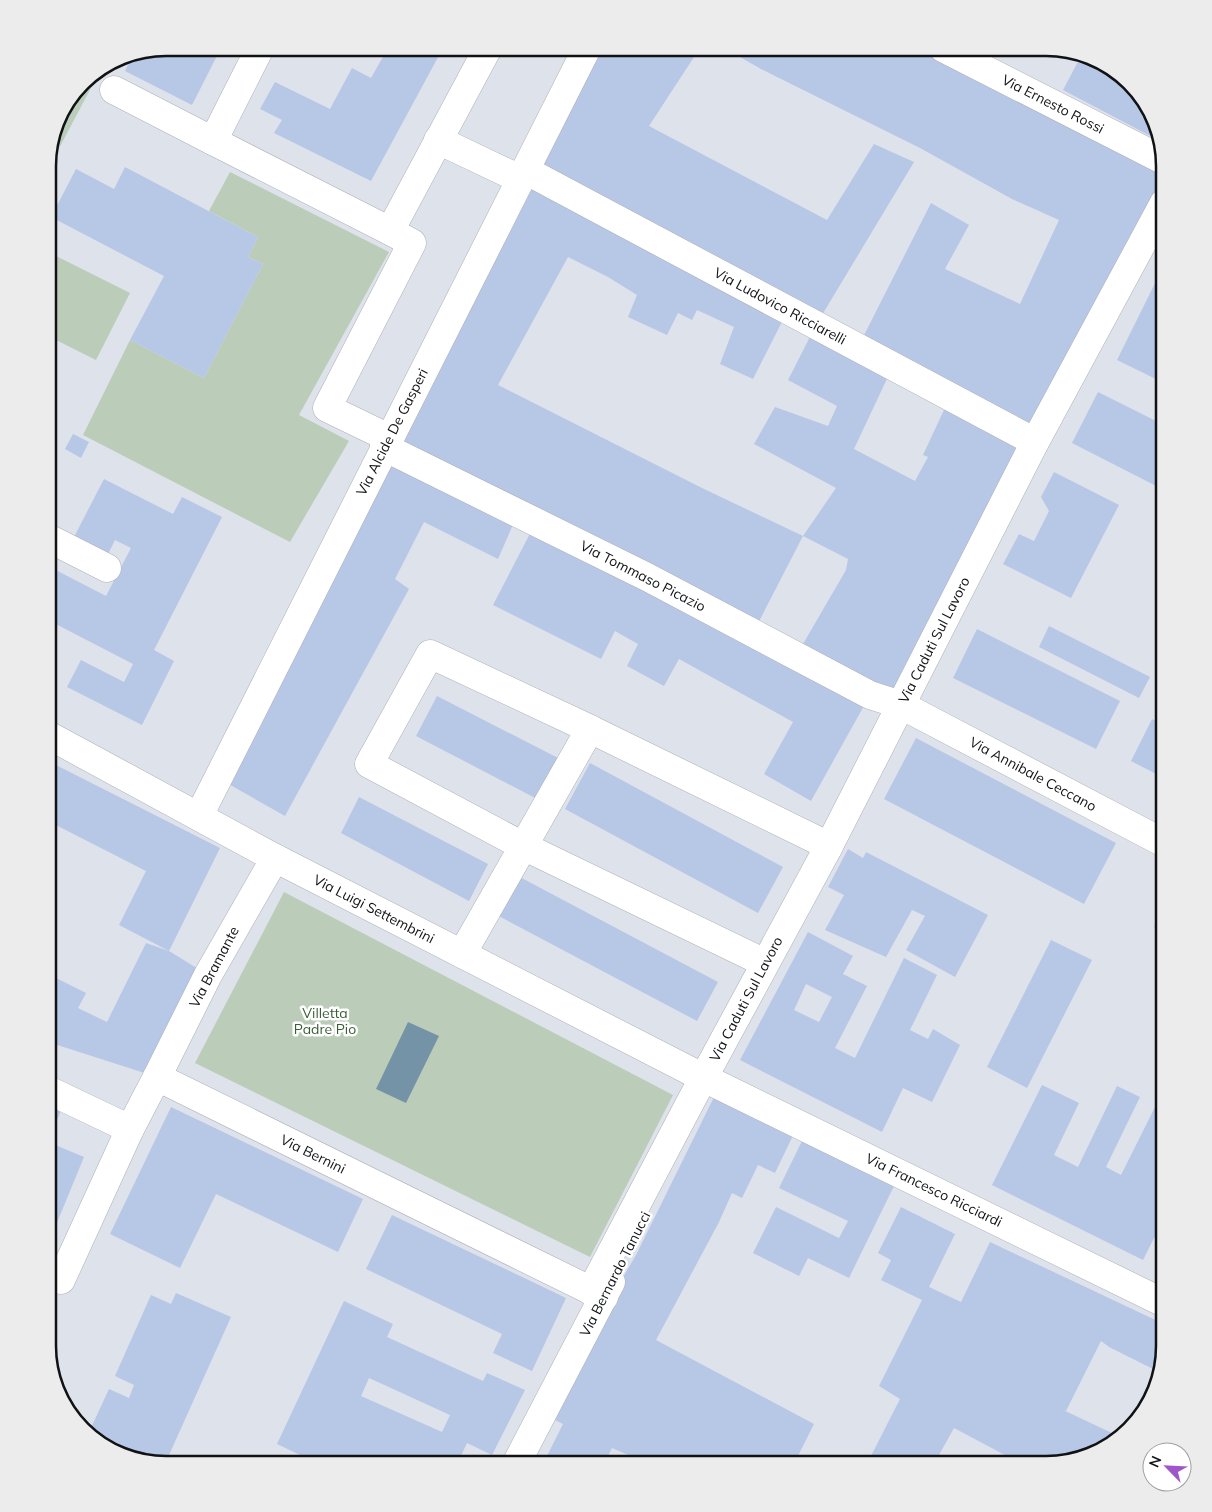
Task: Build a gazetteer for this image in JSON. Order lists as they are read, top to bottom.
{
  "streets": {
    "street": [
      "Via Ernesto Rossi",
      "Via Ludovico Ricciarelli",
      "Via Alcide De Gasperi",
      "Via Tommaso Picazio",
      "Via Caduti Sul Lavoro",
      "Via Annibale Ceccano",
      "Via Luigi Settembrini",
      "Via Bramante",
      "Via Bernini",
      "Via Francesco Ricciardi",
      "Via Bernardo Tanucci"
    ]
  },
  "crossings": [
    ["Via Ludovico Ricciarelli", "Via Alcide De Gasperi"],
    ["Via Ludovico Ricciarelli", "Via Caduti Sul Lavoro"],
    ["Via Alcide De Gasperi", "Via Tommaso Picazio"],
    ["Via Alcide De Gasperi", "Via Luigi Settembrini"],
    ["Via Tommaso Picazio", "Via Caduti Sul Lavoro"],
    ["Via Tommaso Picazio", "Via Annibale Ceccano"],
    ["Via Caduti Sul Lavoro", "Via Annibale Ceccano"],
    ["Via Caduti Sul Lavoro", "Via Luigi Settembrini"],
    ["Via Caduti Sul Lavoro", "Via Francesco Ricciardi"],
    ["Via Caduti Sul Lavoro", "Via Bernardo Tanucci"],
    ["Via Luigi Settembrini", "Via Bramante"],
    ["Via Luigi Settembrini", "Via Francesco Ricciardi"],
    ["Via Luigi Settembrini", "Via Bernardo Tanucci"],
    ["Via Bramante", "Via Bernini"],
    ["Via Bernini", "Via Bernardo Tanucci"],
    ["Via Francesco Ricciardi", "Via Bernardo Tanucci"]
  ],
  "parks": ["Villetta Padre Pio"],
  "north": "top left"
}
